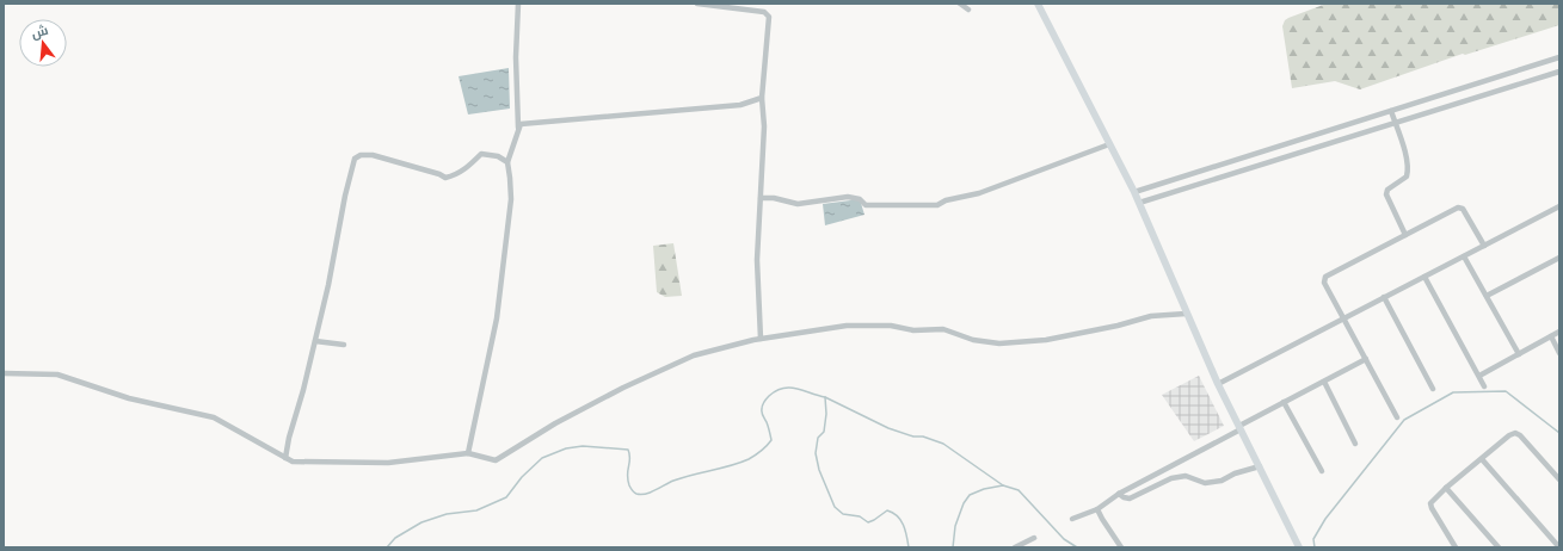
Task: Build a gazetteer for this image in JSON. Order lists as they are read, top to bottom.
{
  "north": "top"
}
